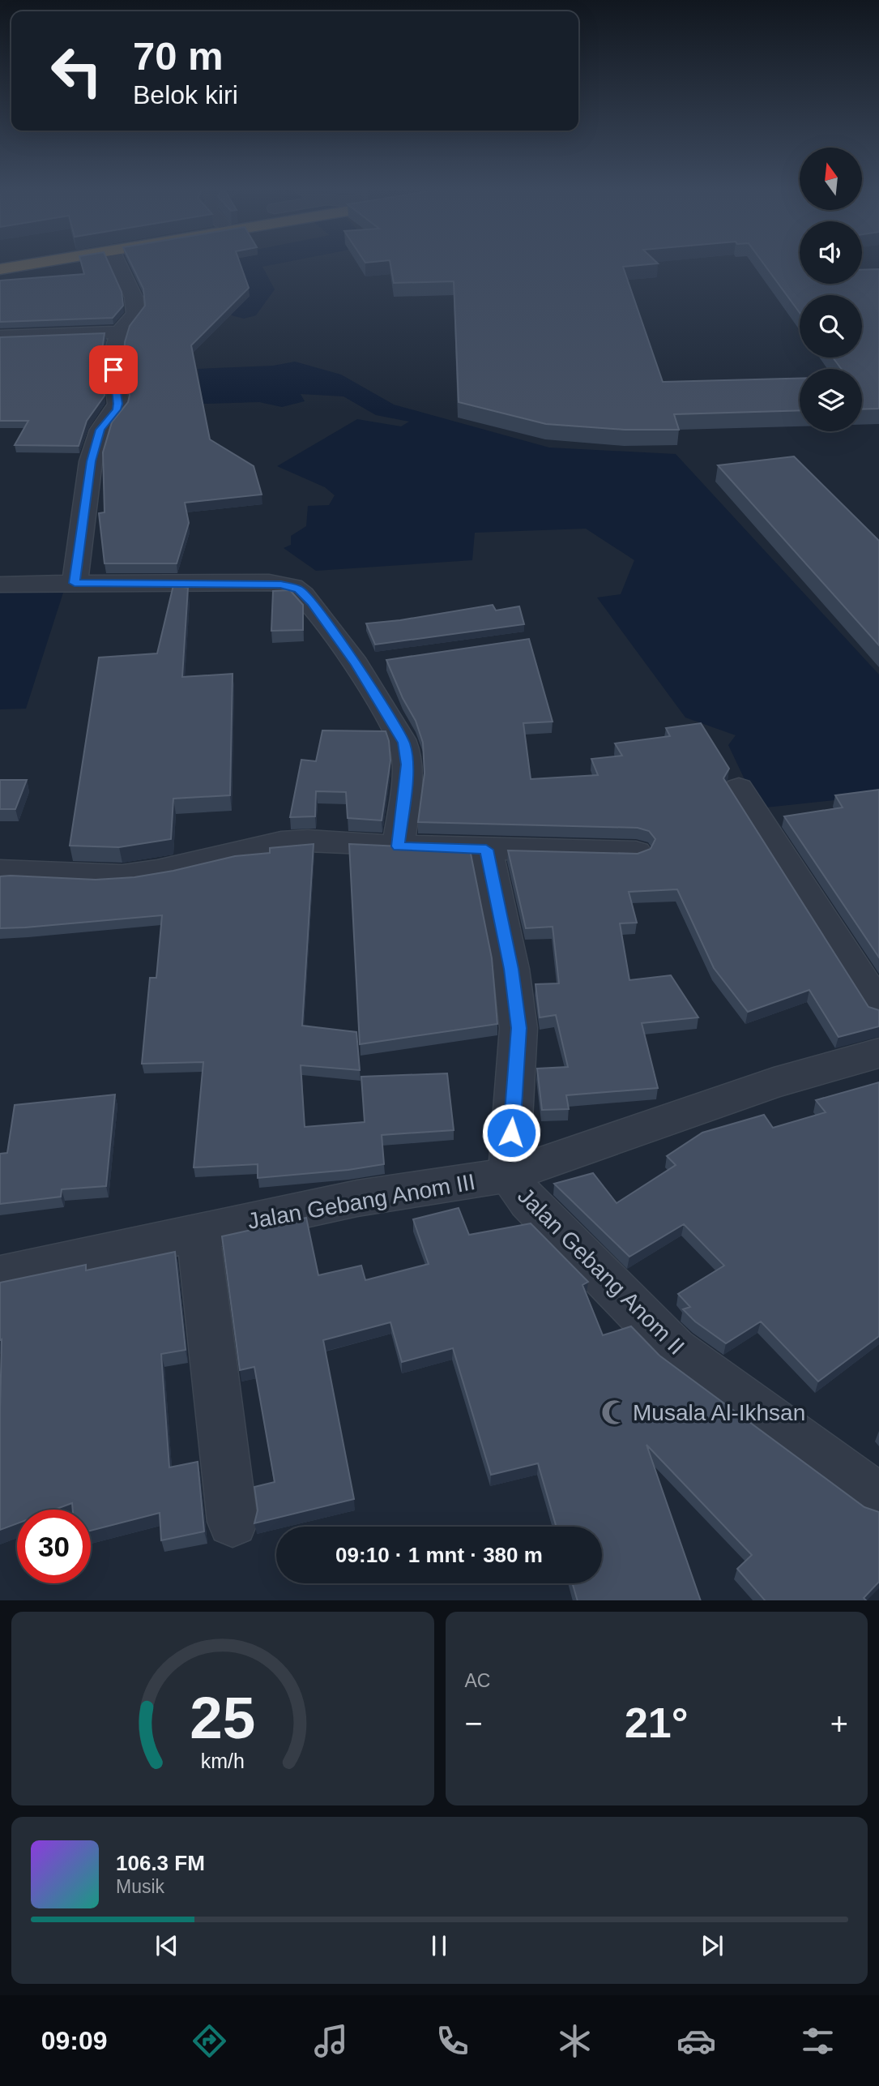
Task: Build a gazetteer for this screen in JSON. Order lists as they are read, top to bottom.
{
  "streets": {
    "street": ["Jalan Gebang Anom III", "Jalan Gebang Anom II"]
  },
  "crossings": [
    ["Jalan Gebang Anom III", "Jalan Gebang Anom II"]
  ],
  "places": {
    "mosque": ["Musala Al-Ikhsan"]
  },
  "north": "top",
  "page": {
    "turn": ["70 m", "Belok kiri"],
    "limit": "30",
    "trip": "09:10 · 1 mnt · 380 m",
    "tile": "AC",
    "heat": ["−", "21°", "+"],
    "song": ["106.3 FM", "Musik"],
    "tabs": "09:09",
    "gauge": ["25", "km/h"]
  }
}
